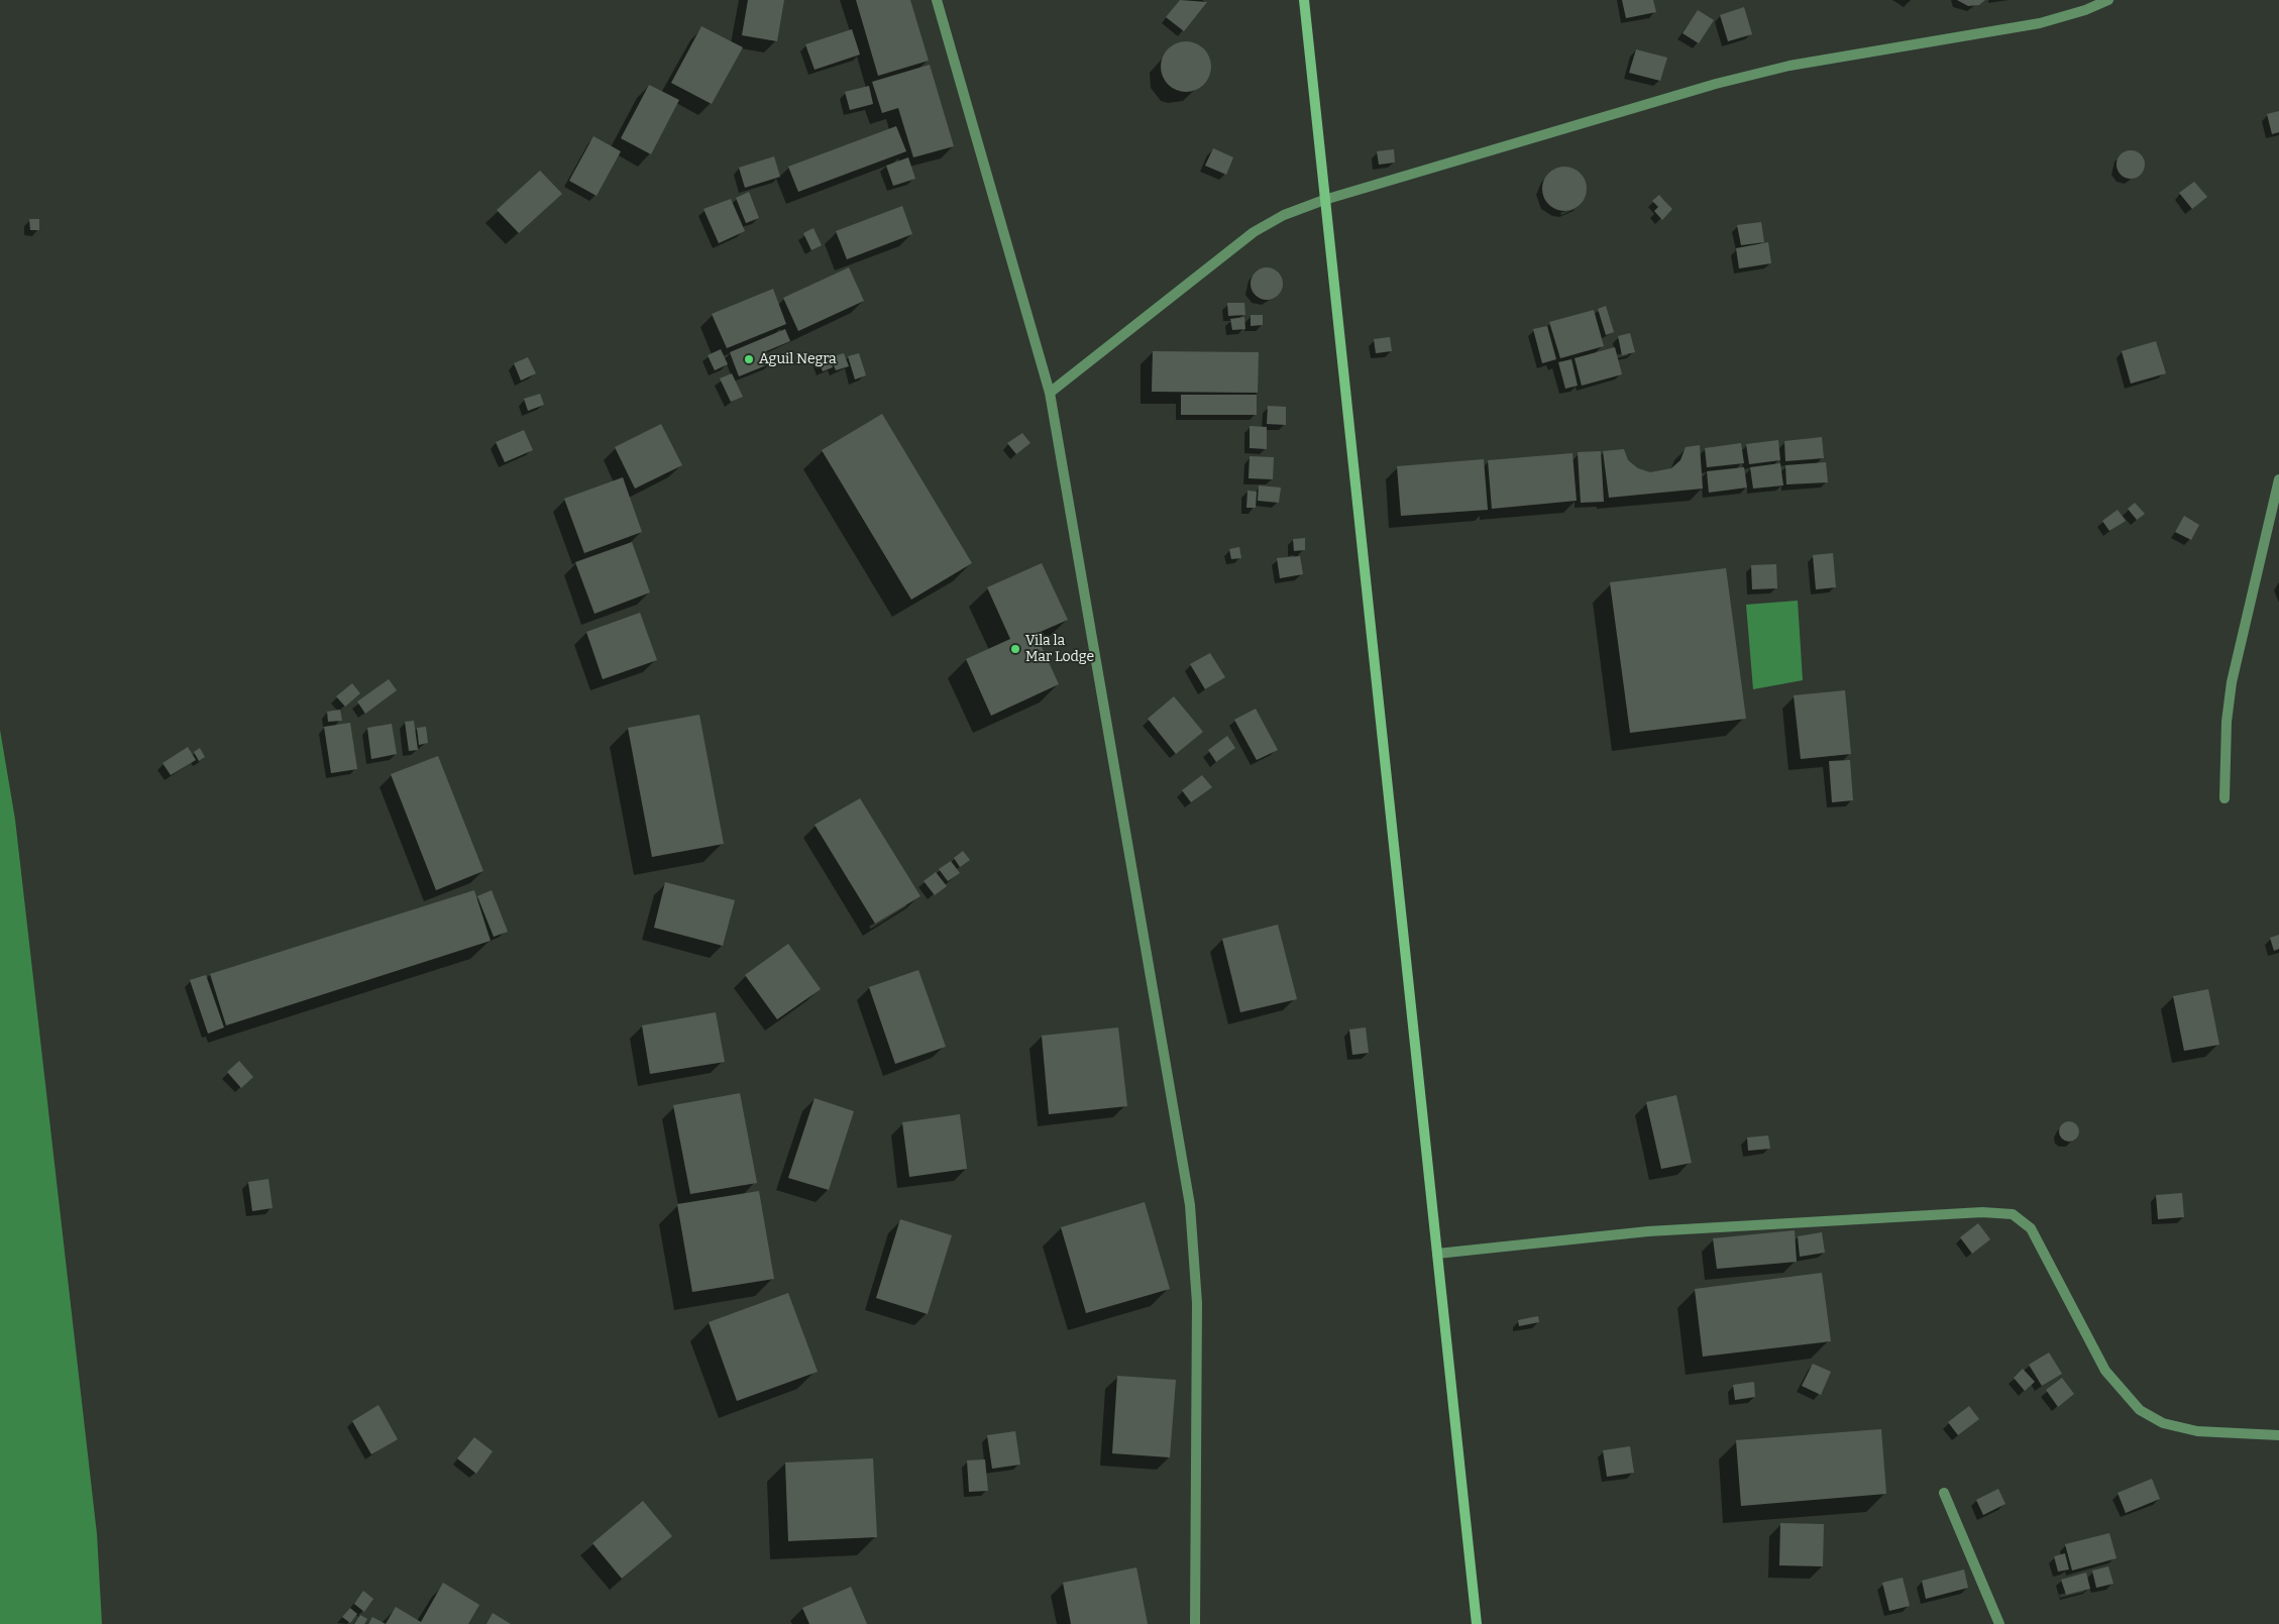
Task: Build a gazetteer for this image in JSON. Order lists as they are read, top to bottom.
{
  "places": ["Aguil Negra", "Vila la Mar Lodge"]
}
